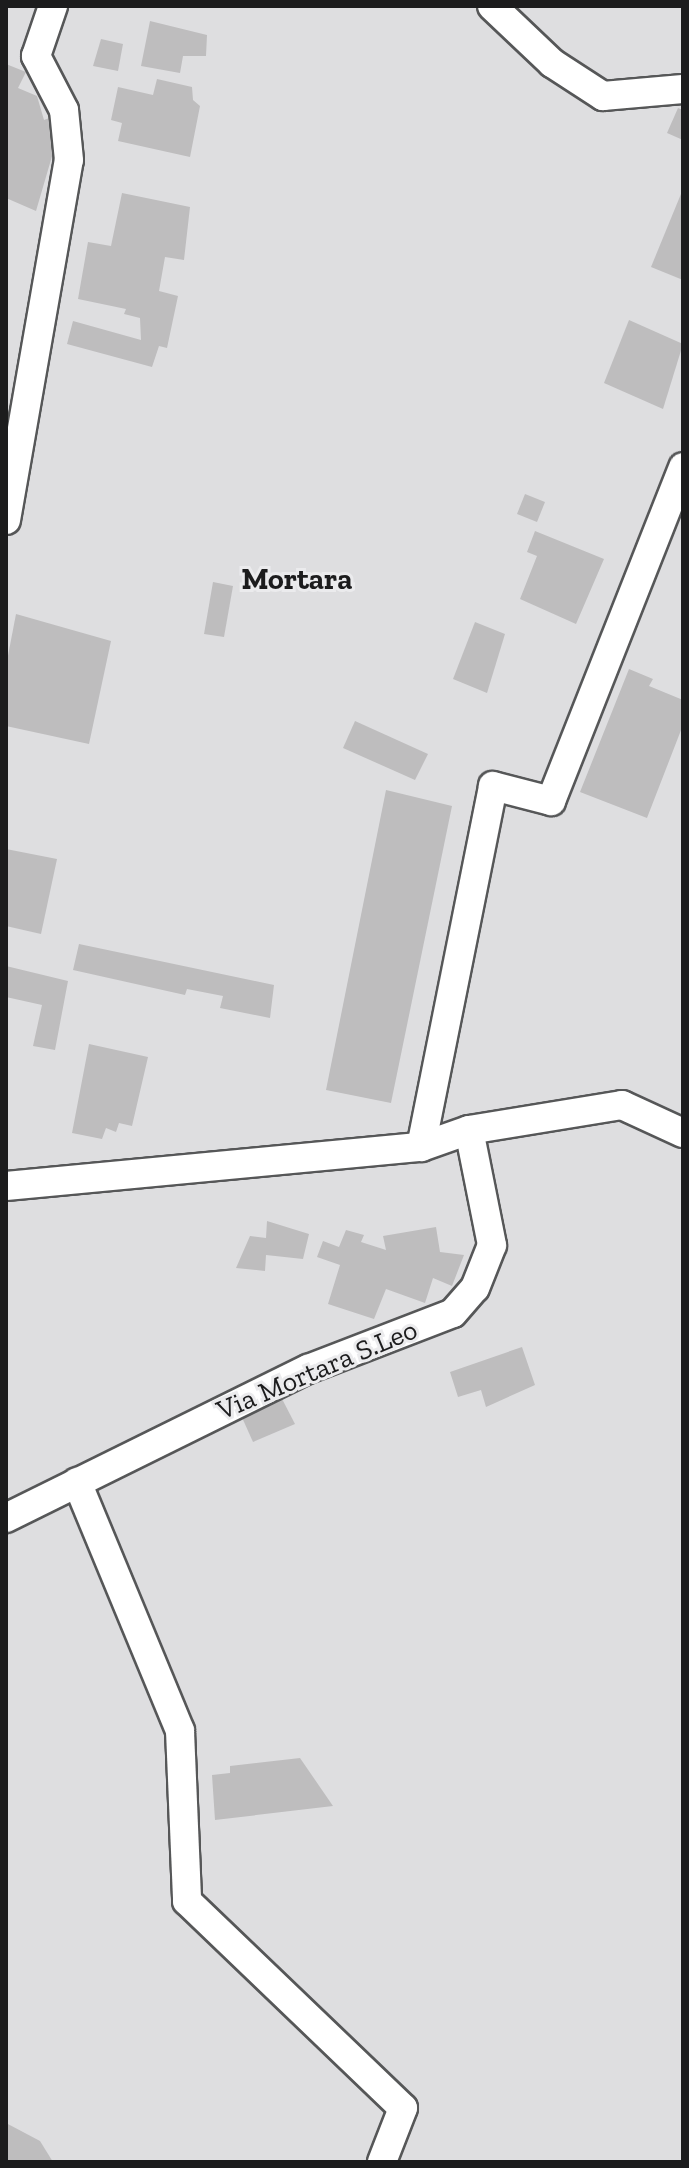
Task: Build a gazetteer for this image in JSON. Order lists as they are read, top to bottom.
{
  "streets": {
    "street": ["Via Mortara S.Leo"]
  },
  "districts": ["Mortara"]
}
